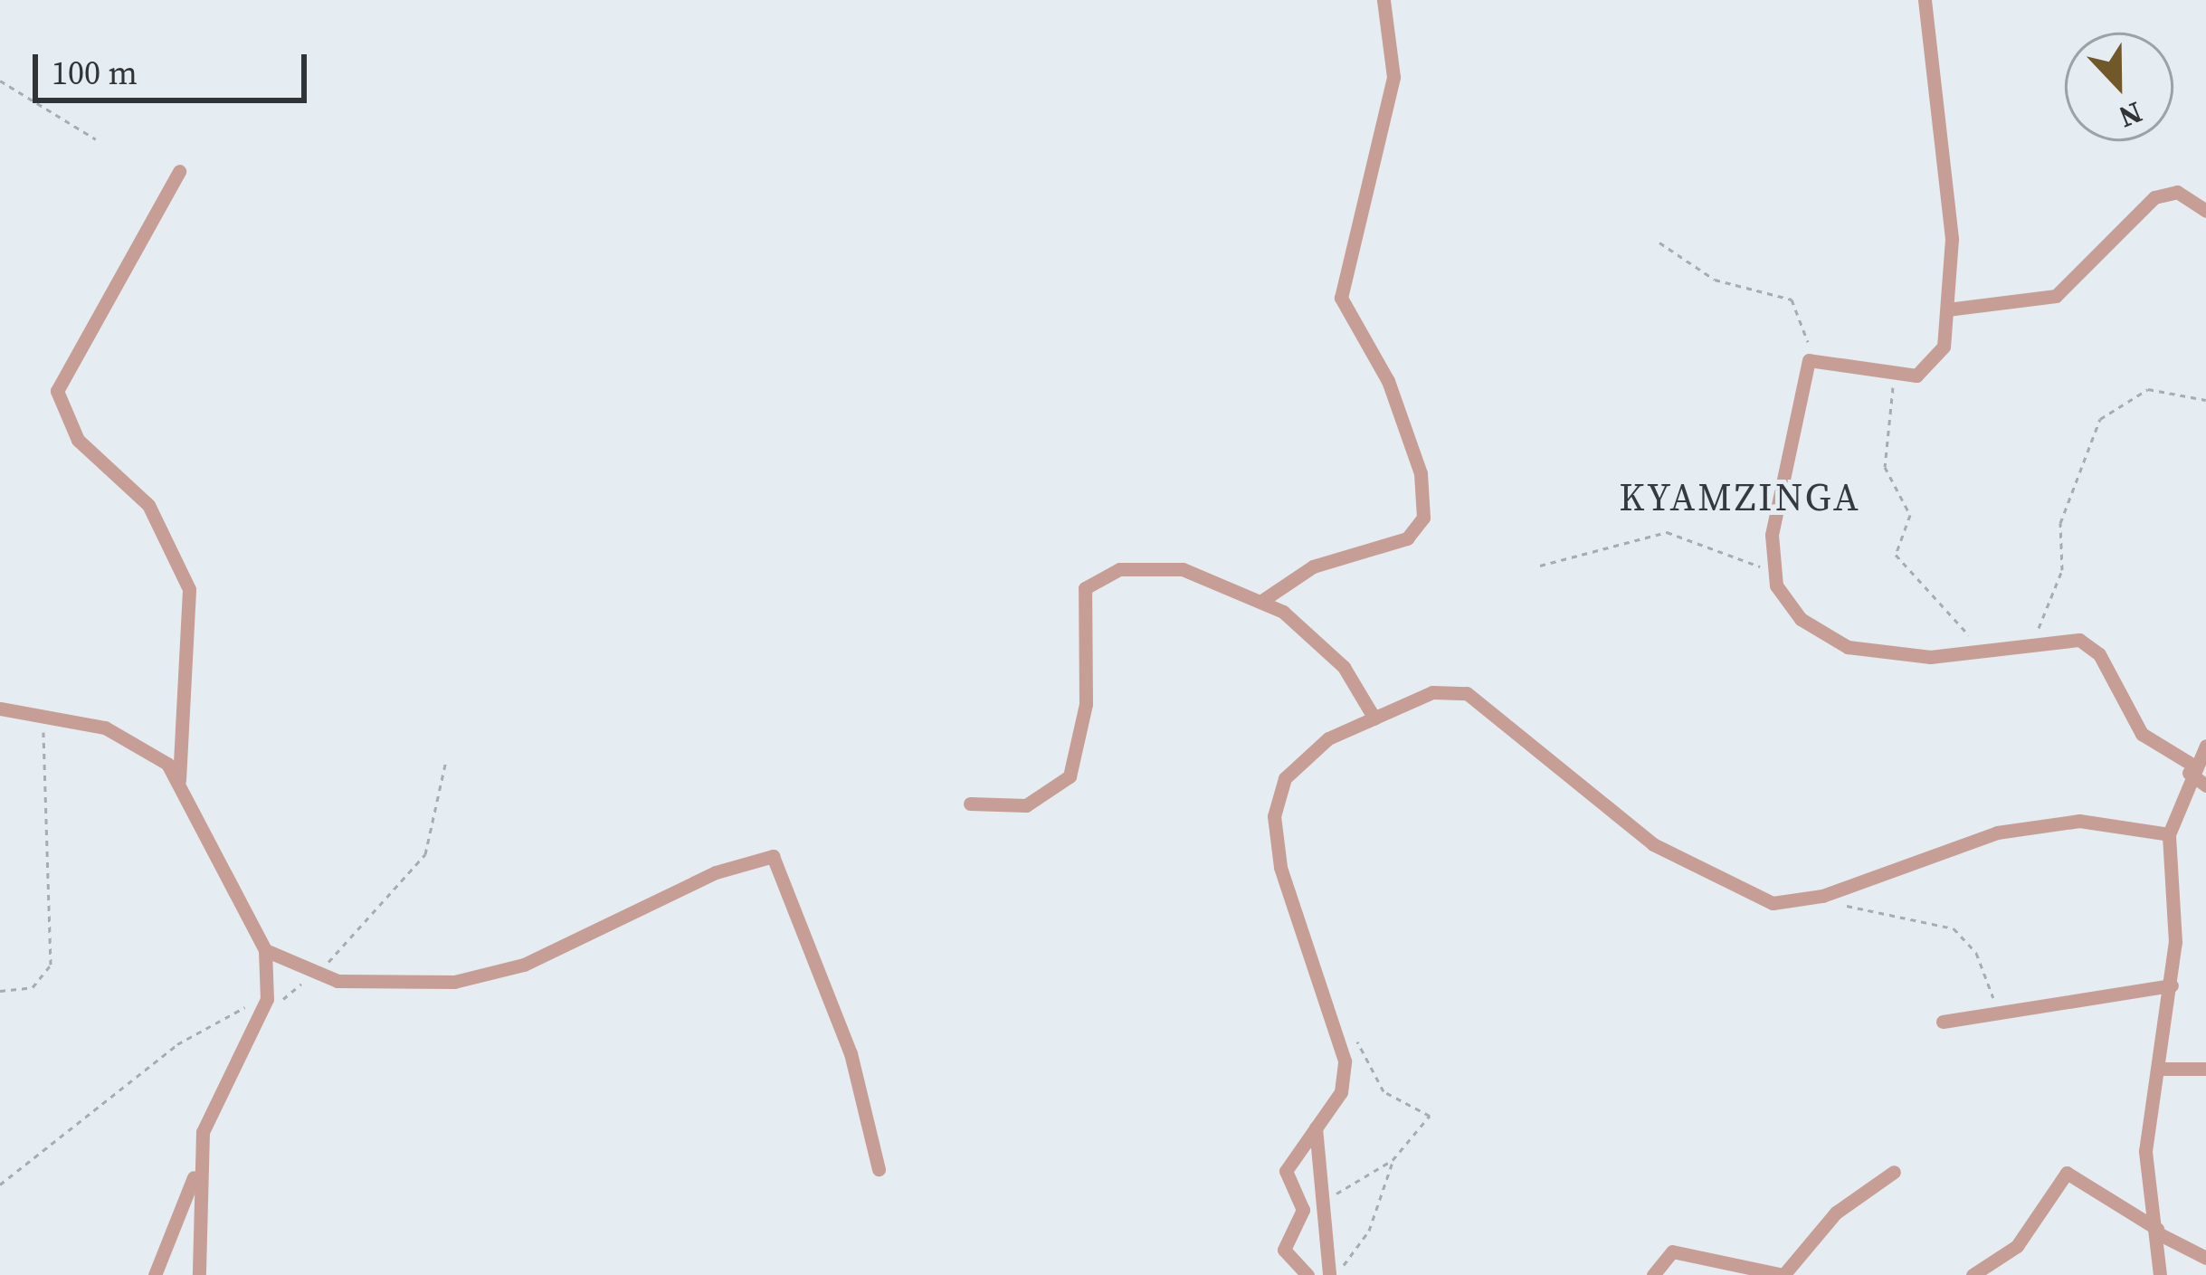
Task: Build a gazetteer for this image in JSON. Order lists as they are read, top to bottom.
{
  "districts": ["KYAMZINGA"],
  "scale_bar": "100 m",
  "north": "bottom"
}
